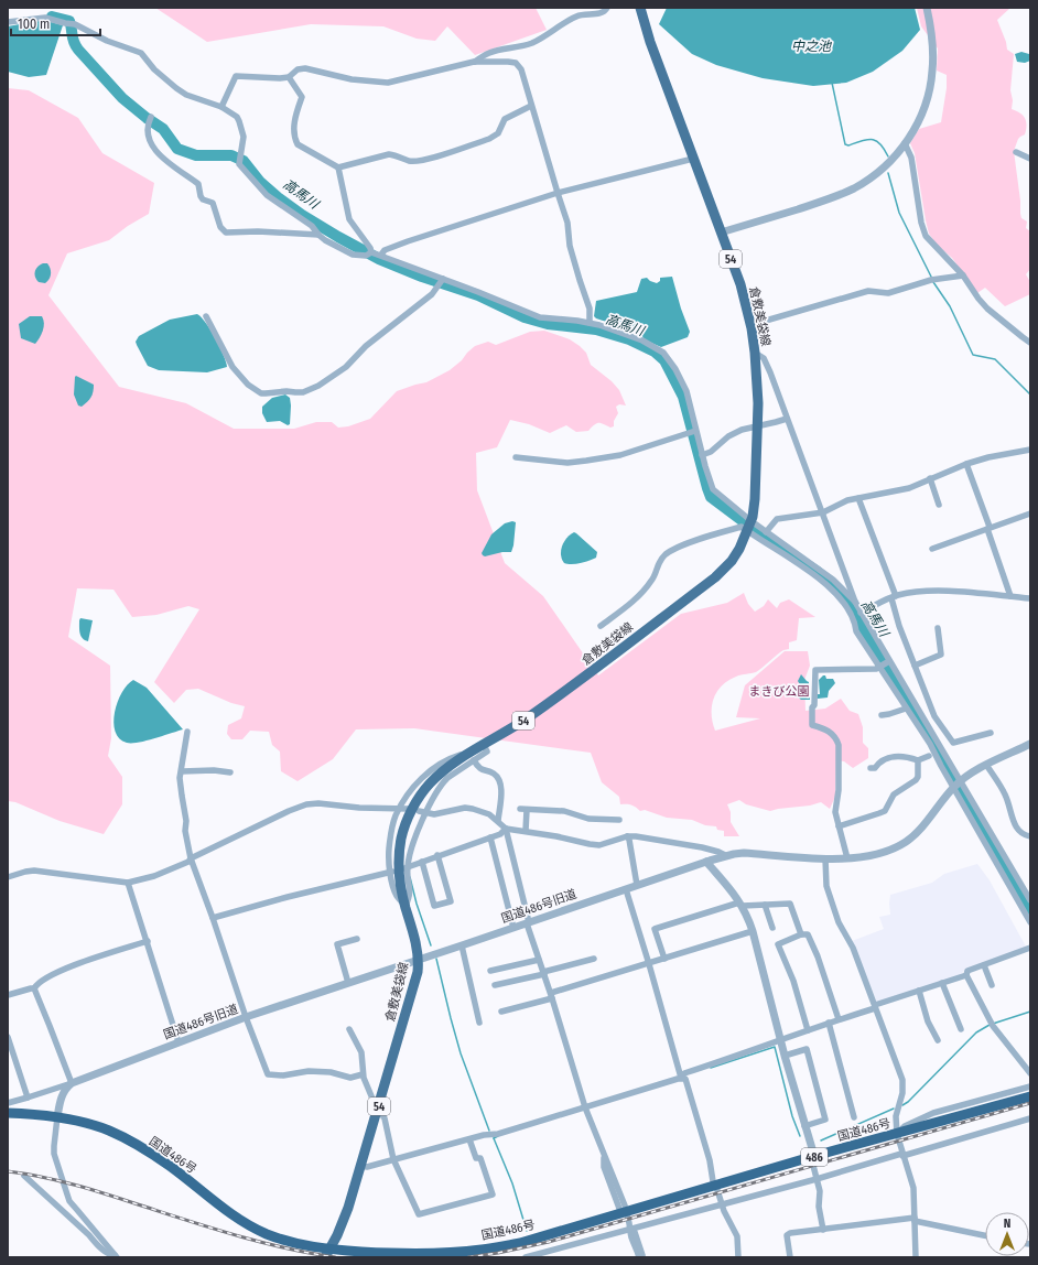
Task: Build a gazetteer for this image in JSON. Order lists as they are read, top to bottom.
{
  "streets": {
    "highway": ["国道486号", "486"],
    "main road": ["54", "倉敷美袋線"],
    "street": ["国道486号旧道"]
  },
  "crossings": [
    ["倉敷美袋線", "国道486号旧道"],
    ["倉敷美袋線", "国道486号"]
  ],
  "water": ["中之池", "高馬川"],
  "parks": ["まきび公園"],
  "scale_bar": "100 m",
  "north": "top"
}
